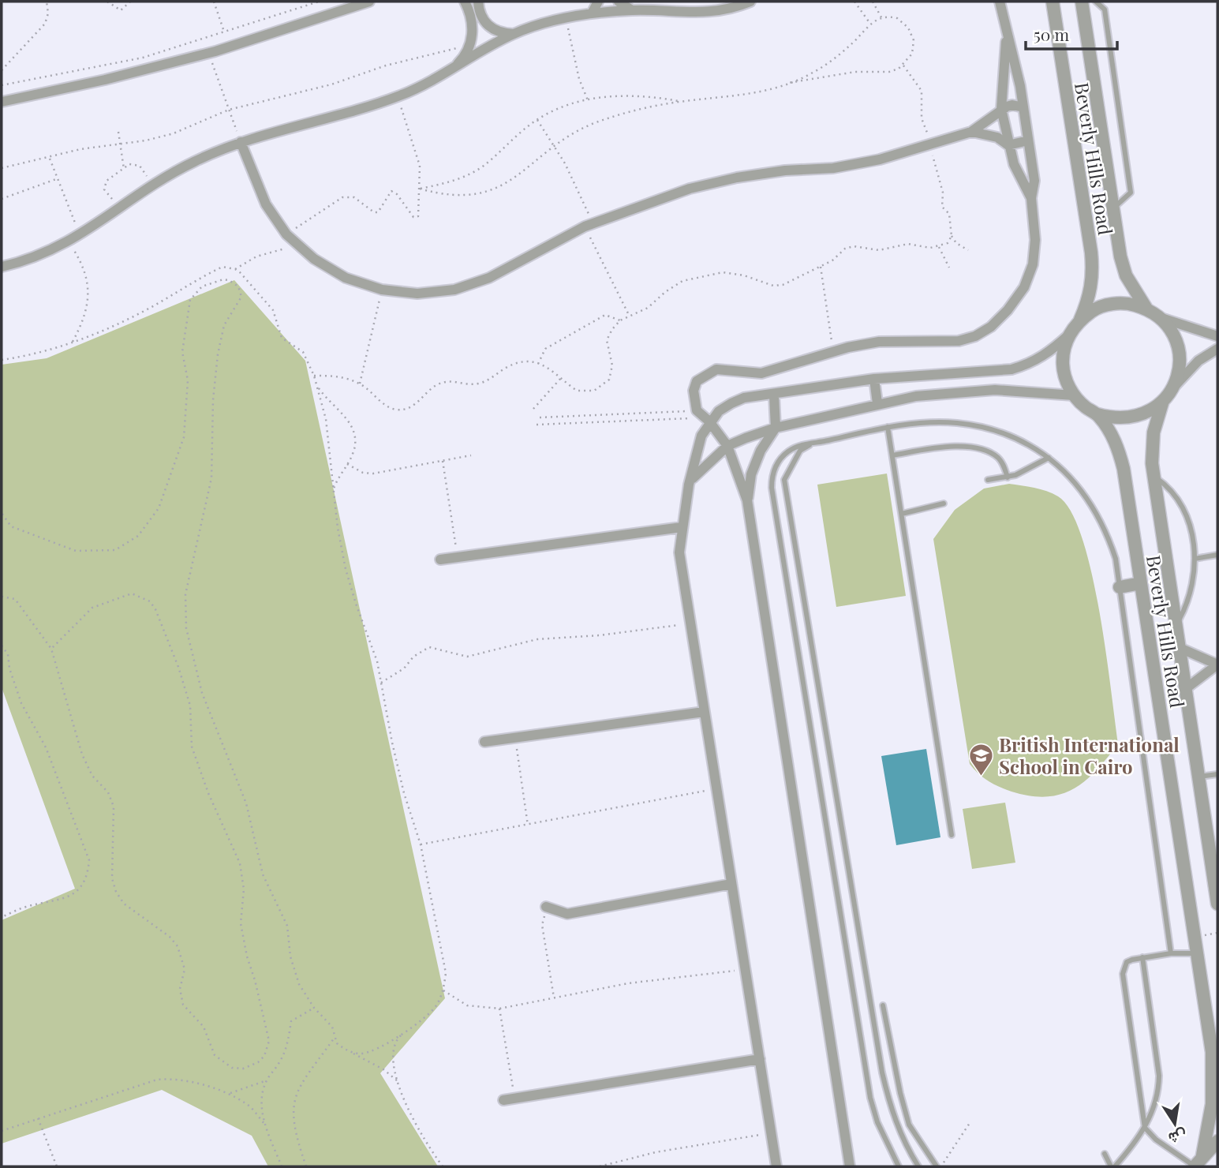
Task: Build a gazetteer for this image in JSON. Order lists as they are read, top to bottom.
{
  "streets": {
    "street": ["Beverly Hills Road"]
  },
  "places": {
    "school or university": ["British International School in Cairo"]
  },
  "scale_bar": "50 m",
  "north": "bottom"
}
